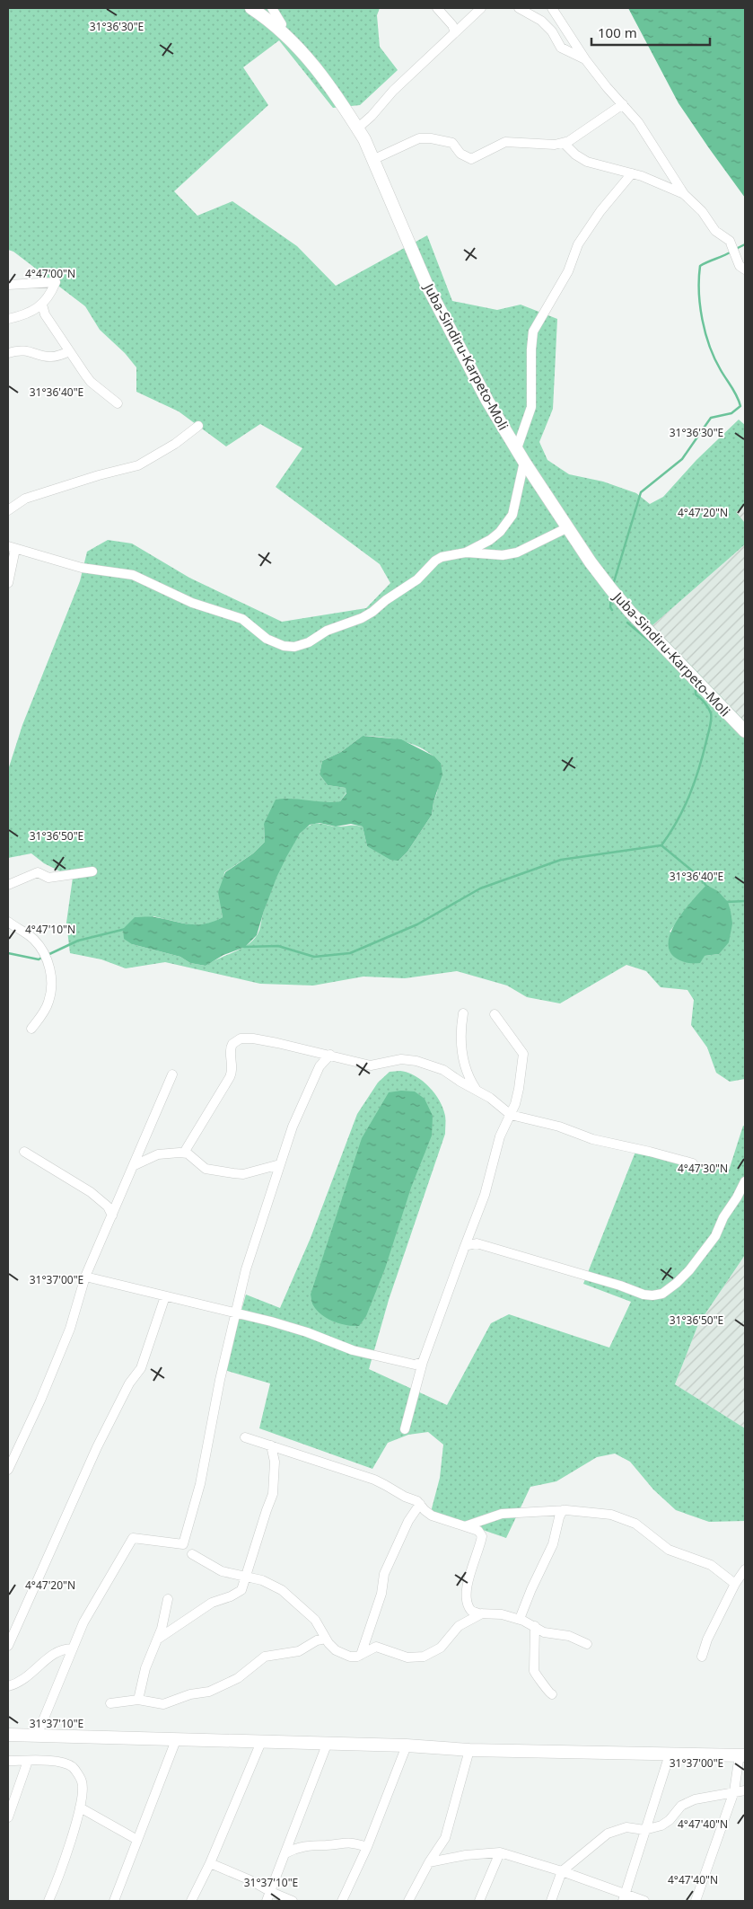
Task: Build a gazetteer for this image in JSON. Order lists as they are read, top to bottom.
{
  "streets": {
    "main road": ["Juba-Sindiru-Karpeto-Moli"]
  },
  "scale_bar": "100 m",
  "coordinates": [
    "31°36'30\"E",
    "4°47'00\"N",
    "31°36'40\"E",
    "4°47'20\"N",
    "31°36'50\"E",
    "4°47'10\"N",
    "4°47'30\"N",
    "31°37'00\"E",
    "31°37'10\"E",
    "4°47'40\"N"
  ]
}
